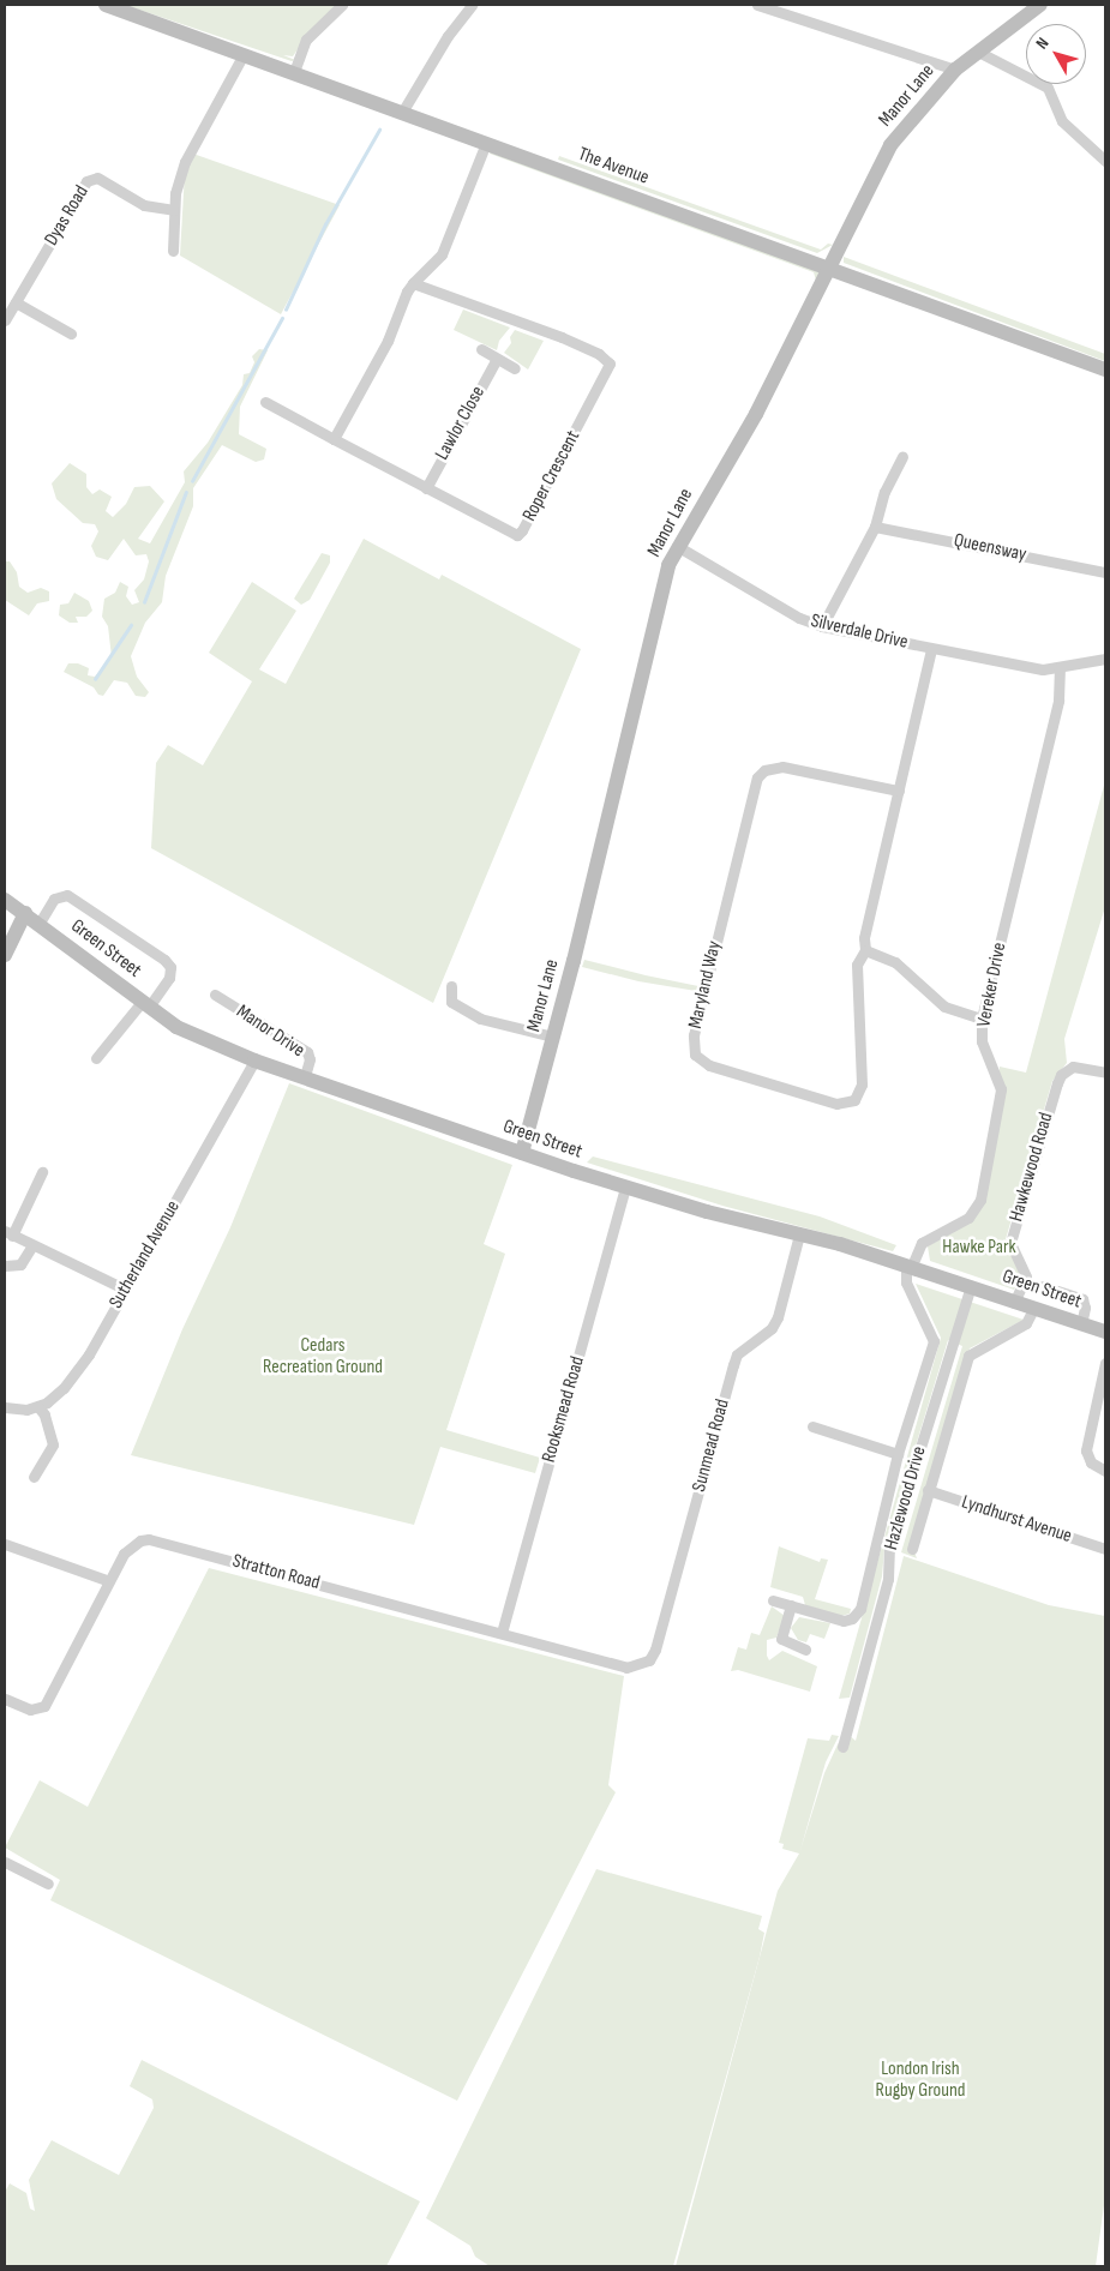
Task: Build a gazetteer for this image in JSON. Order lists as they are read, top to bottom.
{
  "streets": {
    "street": [
      "Manor Lane",
      "The Avenue",
      "Dyas Road",
      "Lawlor Close",
      "Roper Crescent",
      "Queensway",
      "Silverdale Drive",
      "Green Street",
      "Maryland Way",
      "Vereker Drive",
      "Manor Drive",
      "Hawkewood Road",
      "Sutherland Avenue",
      "Rooksmead Road",
      "Sunmead Road",
      "Hazlewood Drive",
      "Lyndhurst Avenue",
      "Stratton Road"
    ]
  },
  "crossings": [
    ["Manor Lane", "The Avenue"],
    ["Manor Lane", "Silverdale Drive"],
    ["Manor Lane", "Green Street"],
    ["Lawlor Close", "Roper Crescent"],
    ["Silverdale Drive", "Maryland Way"],
    ["Silverdale Drive", "Vereker Drive"],
    ["Green Street", "Vereker Drive"],
    ["Green Street", "Manor Drive"],
    ["Green Street", "Hawkewood Road"],
    ["Green Street", "Sutherland Avenue"],
    ["Green Street", "Rooksmead Road"],
    ["Green Street", "Sunmead Road"],
    ["Green Street", "Hazlewood Drive"],
    ["Rooksmead Road", "Stratton Road"],
    ["Sunmead Road", "Stratton Road"]
  ],
  "parks": ["Hawke Park", "Cedars Recreation Ground", "London Irish Rugby Ground"],
  "north": "top left"
}
